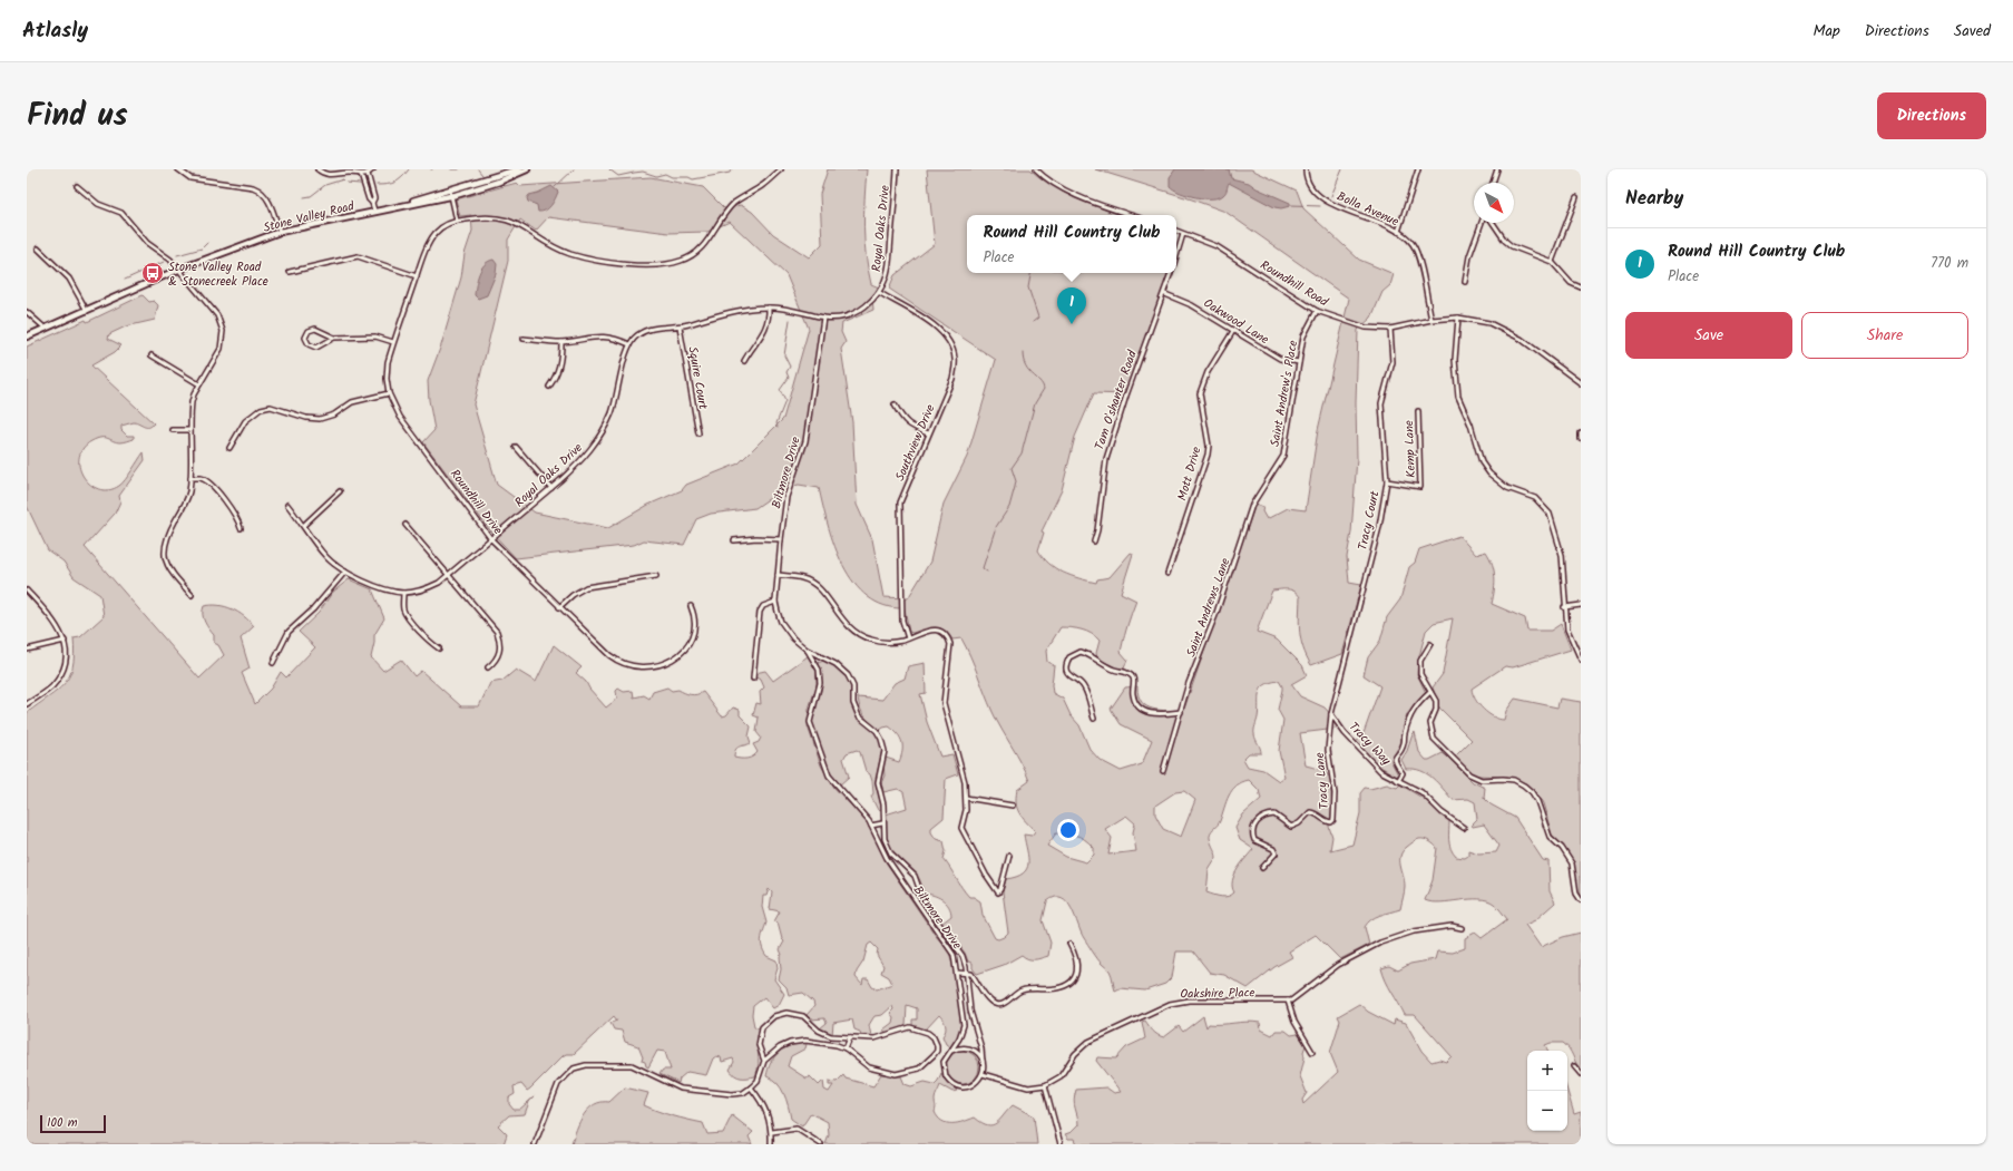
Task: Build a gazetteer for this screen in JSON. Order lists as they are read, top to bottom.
{
  "streets": {
    "street": [
      "Bolla Avenue",
      "Stone Valley Road",
      "Royal Oaks Drive",
      "Roundhill Road",
      "Oakwood Lane",
      "Squire Court",
      "Saint Andrew's Place",
      "Tam O'shanter Road",
      "Southview Drive",
      "Kemp Lane",
      "Biltmore Drive",
      "Mott Drive",
      "Roundhill Drive",
      "Tracy Court",
      "Saint Andrews Lane",
      "Tracy Way",
      "Tracy Lane",
      "Oakshire Place"
    ]
  },
  "crossings": [
    ["Bolla Avenue", "Roundhill Road"],
    ["Royal Oaks Drive", "Squire Court"],
    ["Royal Oaks Drive", "Southview Drive"],
    ["Royal Oaks Drive", "Biltmore Drive"],
    ["Royal Oaks Drive", "Roundhill Drive"],
    ["Roundhill Road", "Saint Andrew's Place"],
    ["Roundhill Road", "Tam O'shanter Road"],
    ["Roundhill Road", "Tracy Court"],
    ["Oakwood Lane", "Saint Andrew's Place"],
    ["Oakwood Lane", "Tam O'shanter Road"],
    ["Oakwood Lane", "Mott Drive"],
    ["Saint Andrew's Place", "Saint Andrews Lane"],
    ["Kemp Lane", "Tracy Court"],
    ["Tracy Court", "Tracy Way"],
    ["Tracy Court", "Tracy Lane"],
    ["Tracy Way", "Tracy Lane"]
  ],
  "places": {
    "bus stop": ["Stone Valley Road & Stonecreek Place"]
  },
  "scale_bar": "100 m",
  "north": "bottom right",
  "page": {
    "header": "Atlasly",
    "nav": ["Map", "Directions", "Saved"],
    "title": "Find us",
    "buttons": [
      "Directions",
      ["Save", "Share"]
    ],
    "heading": "Nearby",
    "popup": ["Round Hill Country Club", "Place"],
    "list": [
      {
        "mark": "1",
        "name": "Round Hill Country Club",
        "note": "Place",
        "value": "770 m"
      }
    ],
    "pins": "1",
    "map_buttons": ["+", "−"],
    "scale": "100 m"
  }
}
